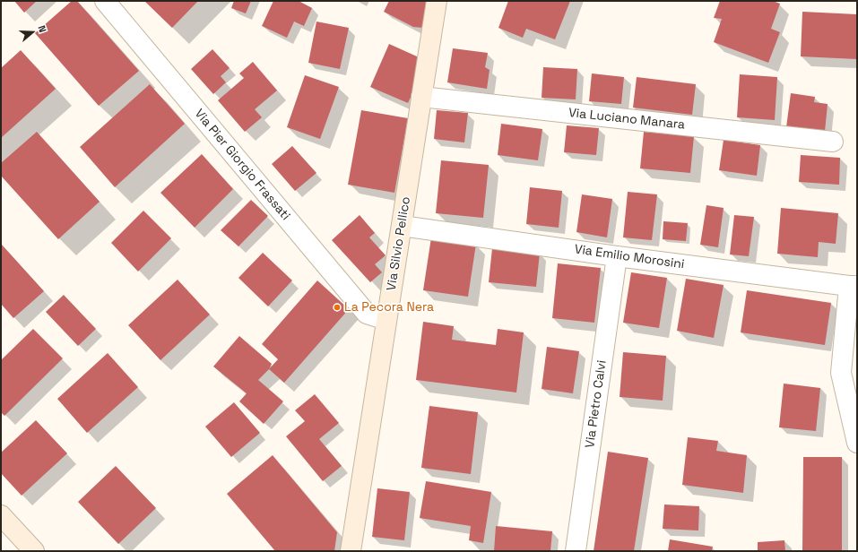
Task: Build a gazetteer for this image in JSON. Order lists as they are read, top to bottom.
{
  "streets": {
    "street": [
      "Via Luciano Manara",
      "Via Pier Giorgio Frassati",
      "Via Silvio Pellico",
      "Via Emilio Morosini",
      "Via Pietro Calvi"
    ]
  },
  "crossings": [
    ["Via Luciano Manara", "Via Silvio Pellico"],
    ["Via Pier Giorgio Frassati", "Via Silvio Pellico"],
    ["Via Silvio Pellico", "Via Emilio Morosini"],
    ["Via Emilio Morosini", "Via Pietro Calvi"]
  ],
  "places": ["La Pecora Nera"],
  "north": "right"
}
